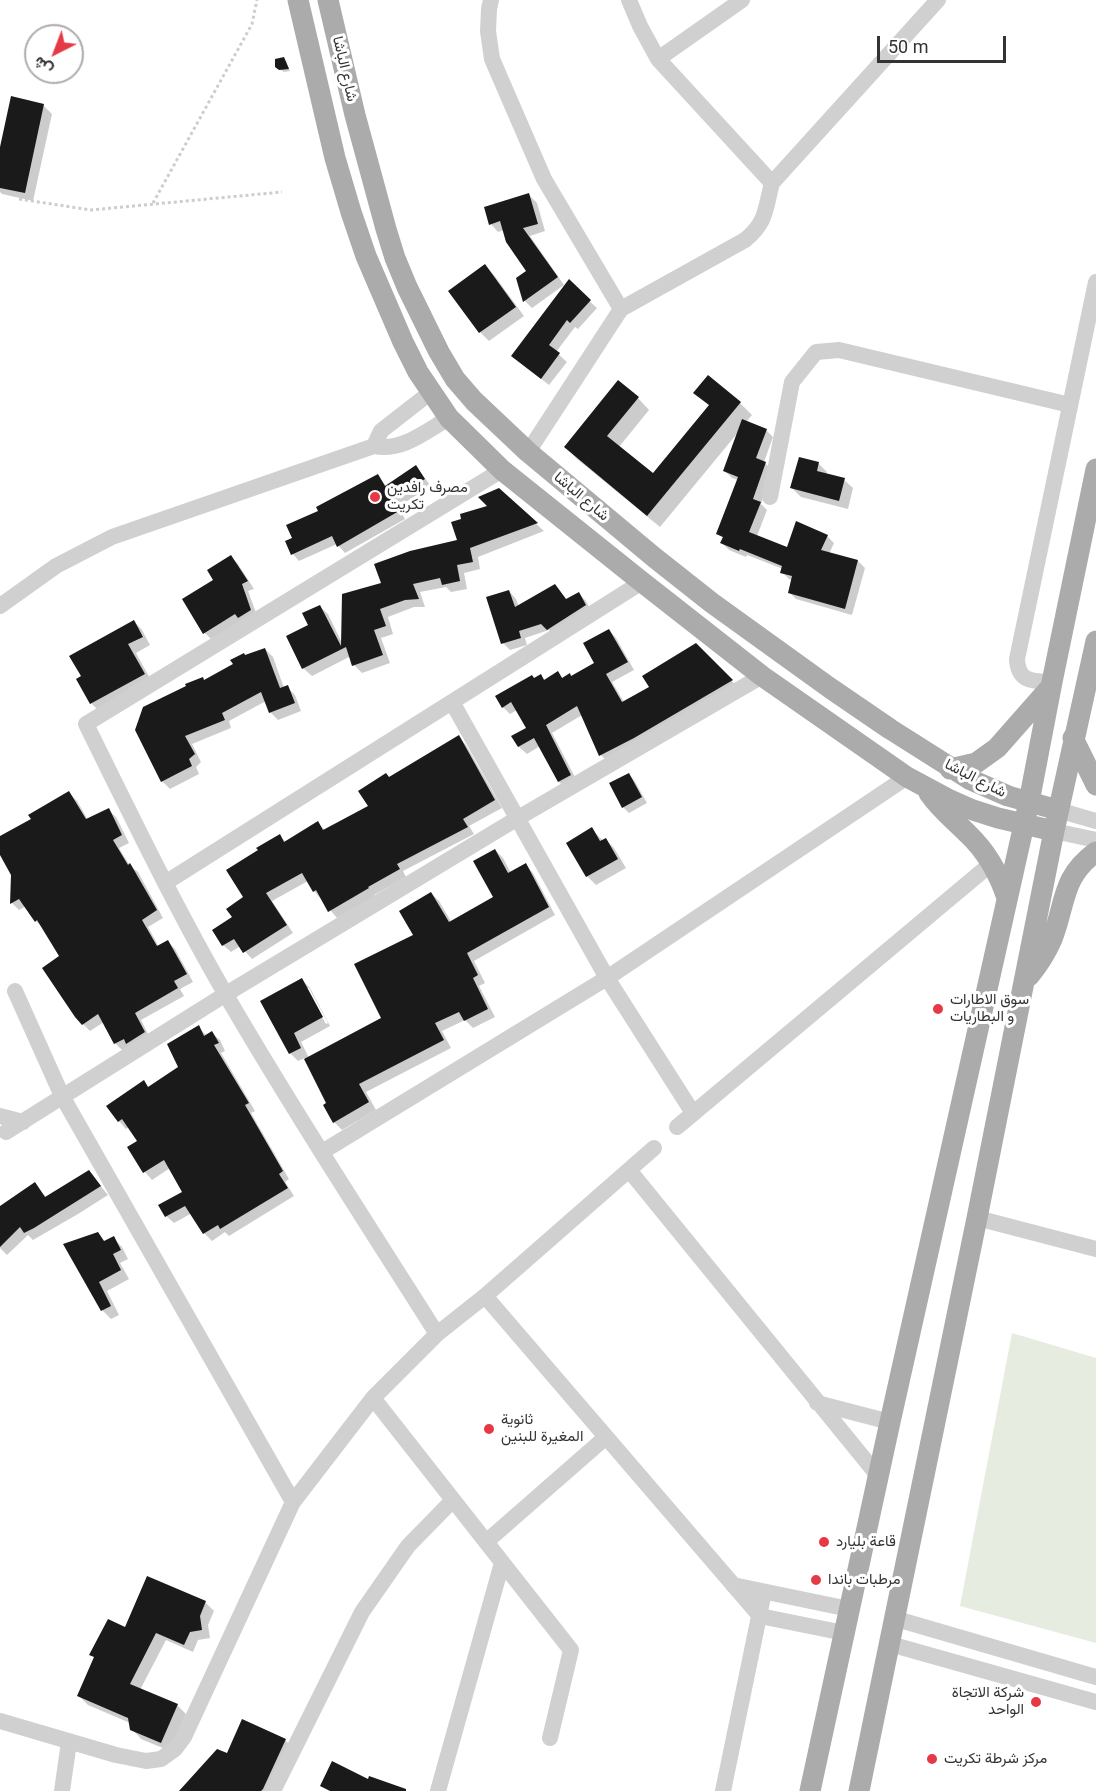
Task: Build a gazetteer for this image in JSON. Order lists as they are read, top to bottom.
{
  "streets": {
    "main road": ["شارع الباشا"]
  },
  "places": [
    "مصرف رافدين تكريت",
    "سوق الاطارات و البطاريات",
    "ثانوية المغيرة للبنين",
    "قاعة بليارد",
    "مرطبات باندا",
    "شركة الاتجاة الواحد",
    "مركز شرطة تكريت"
  ],
  "scale_bar": "50 m",
  "north": "bottom left"
}
